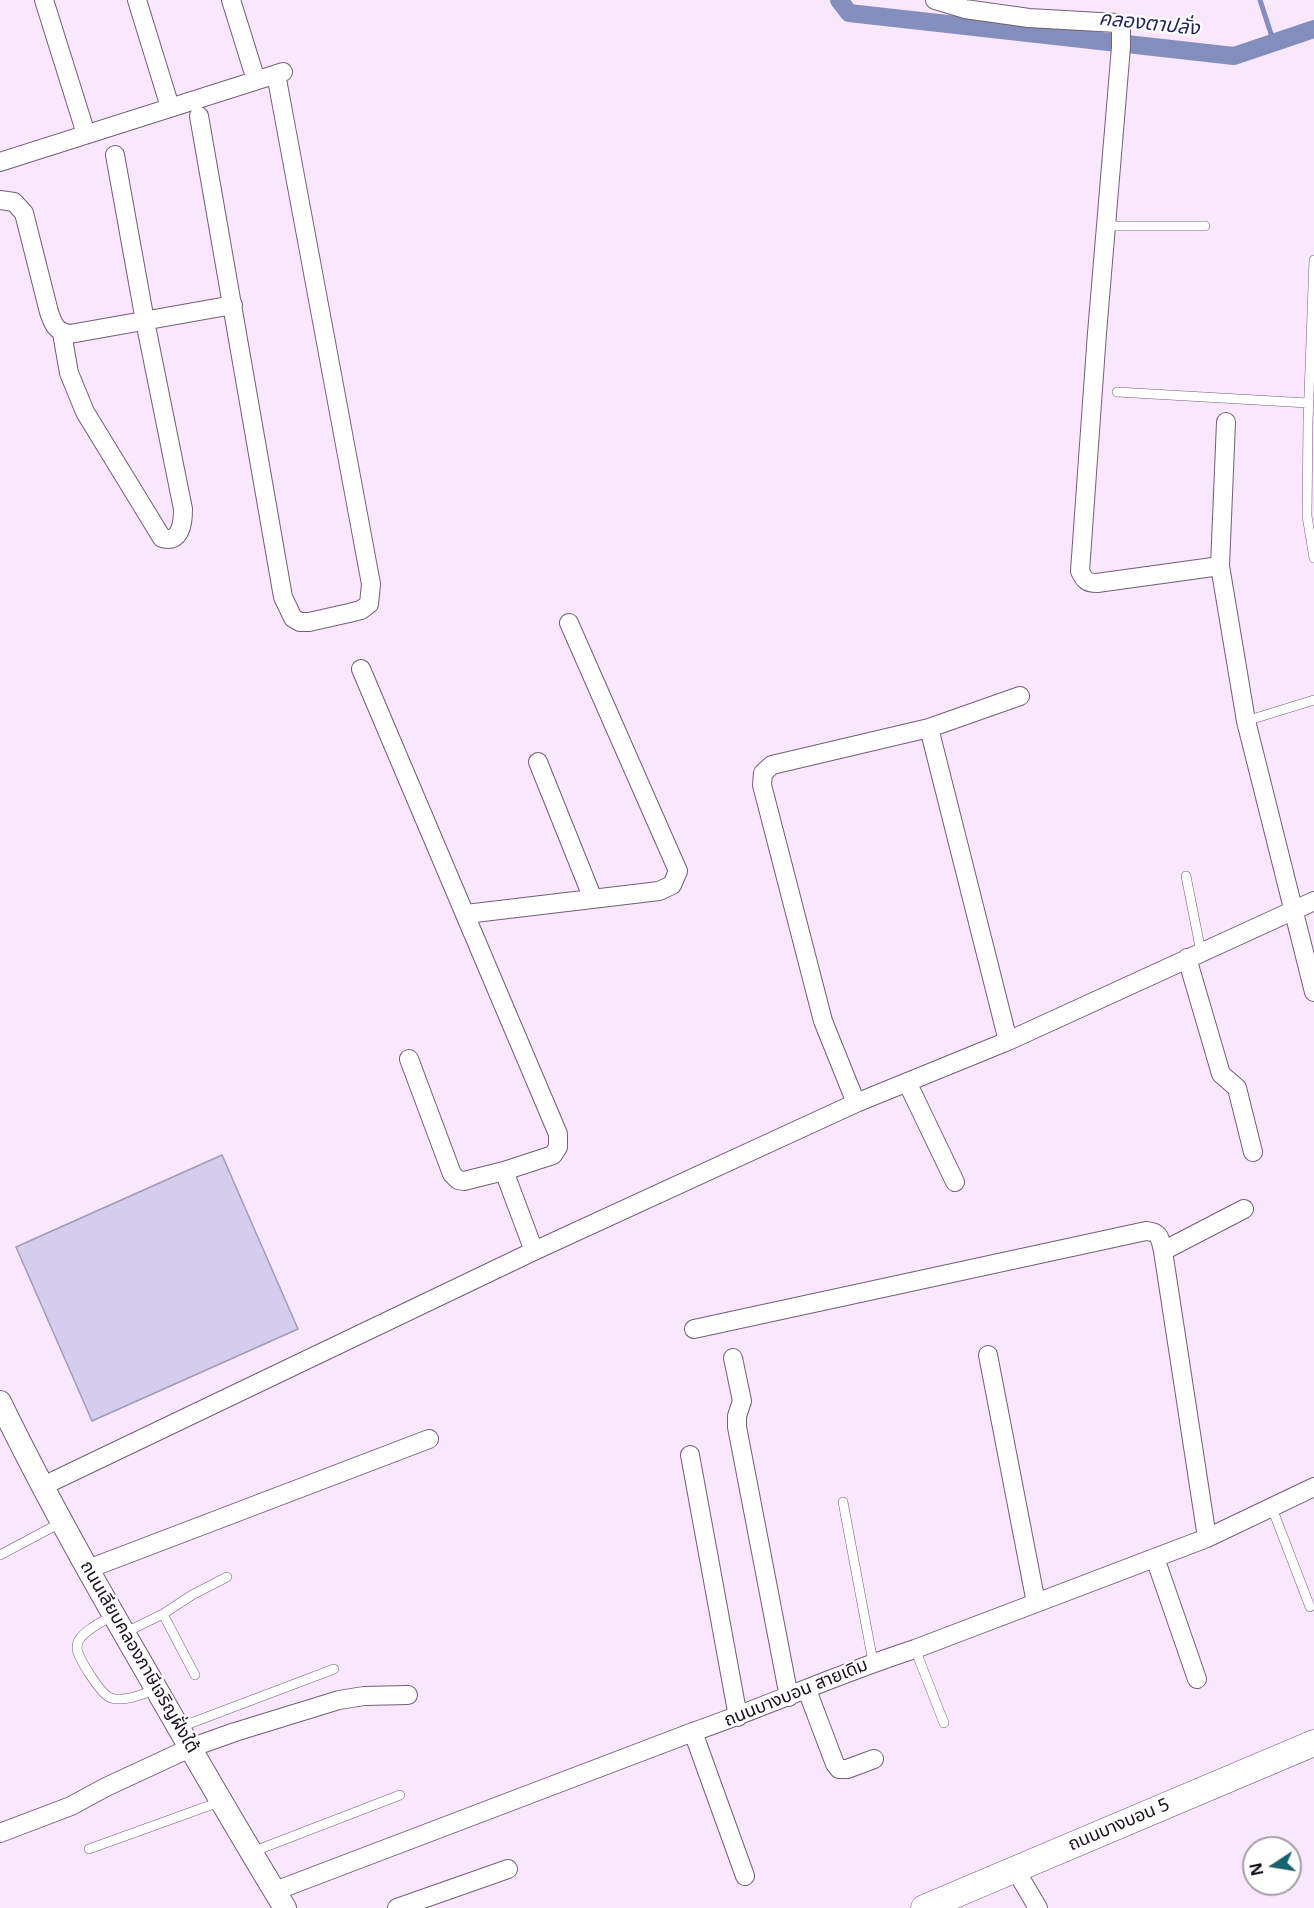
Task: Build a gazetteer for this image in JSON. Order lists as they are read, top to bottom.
{
  "streets": {
    "main road": ["ถนนบางบอน 5"],
    "street": ["ถนนเลียบคลองภาษีเจริญฝั่งใต้", "ถนนบางบอน สายเดิม"]
  },
  "crossings": [
    ["ถนนเลียบคลองภาษีเจริญฝั่งใต้", "ถนนบางบอน สายเดิม"]
  ],
  "water": ["คลองตาปลั่ง"],
  "north": "left"
}
